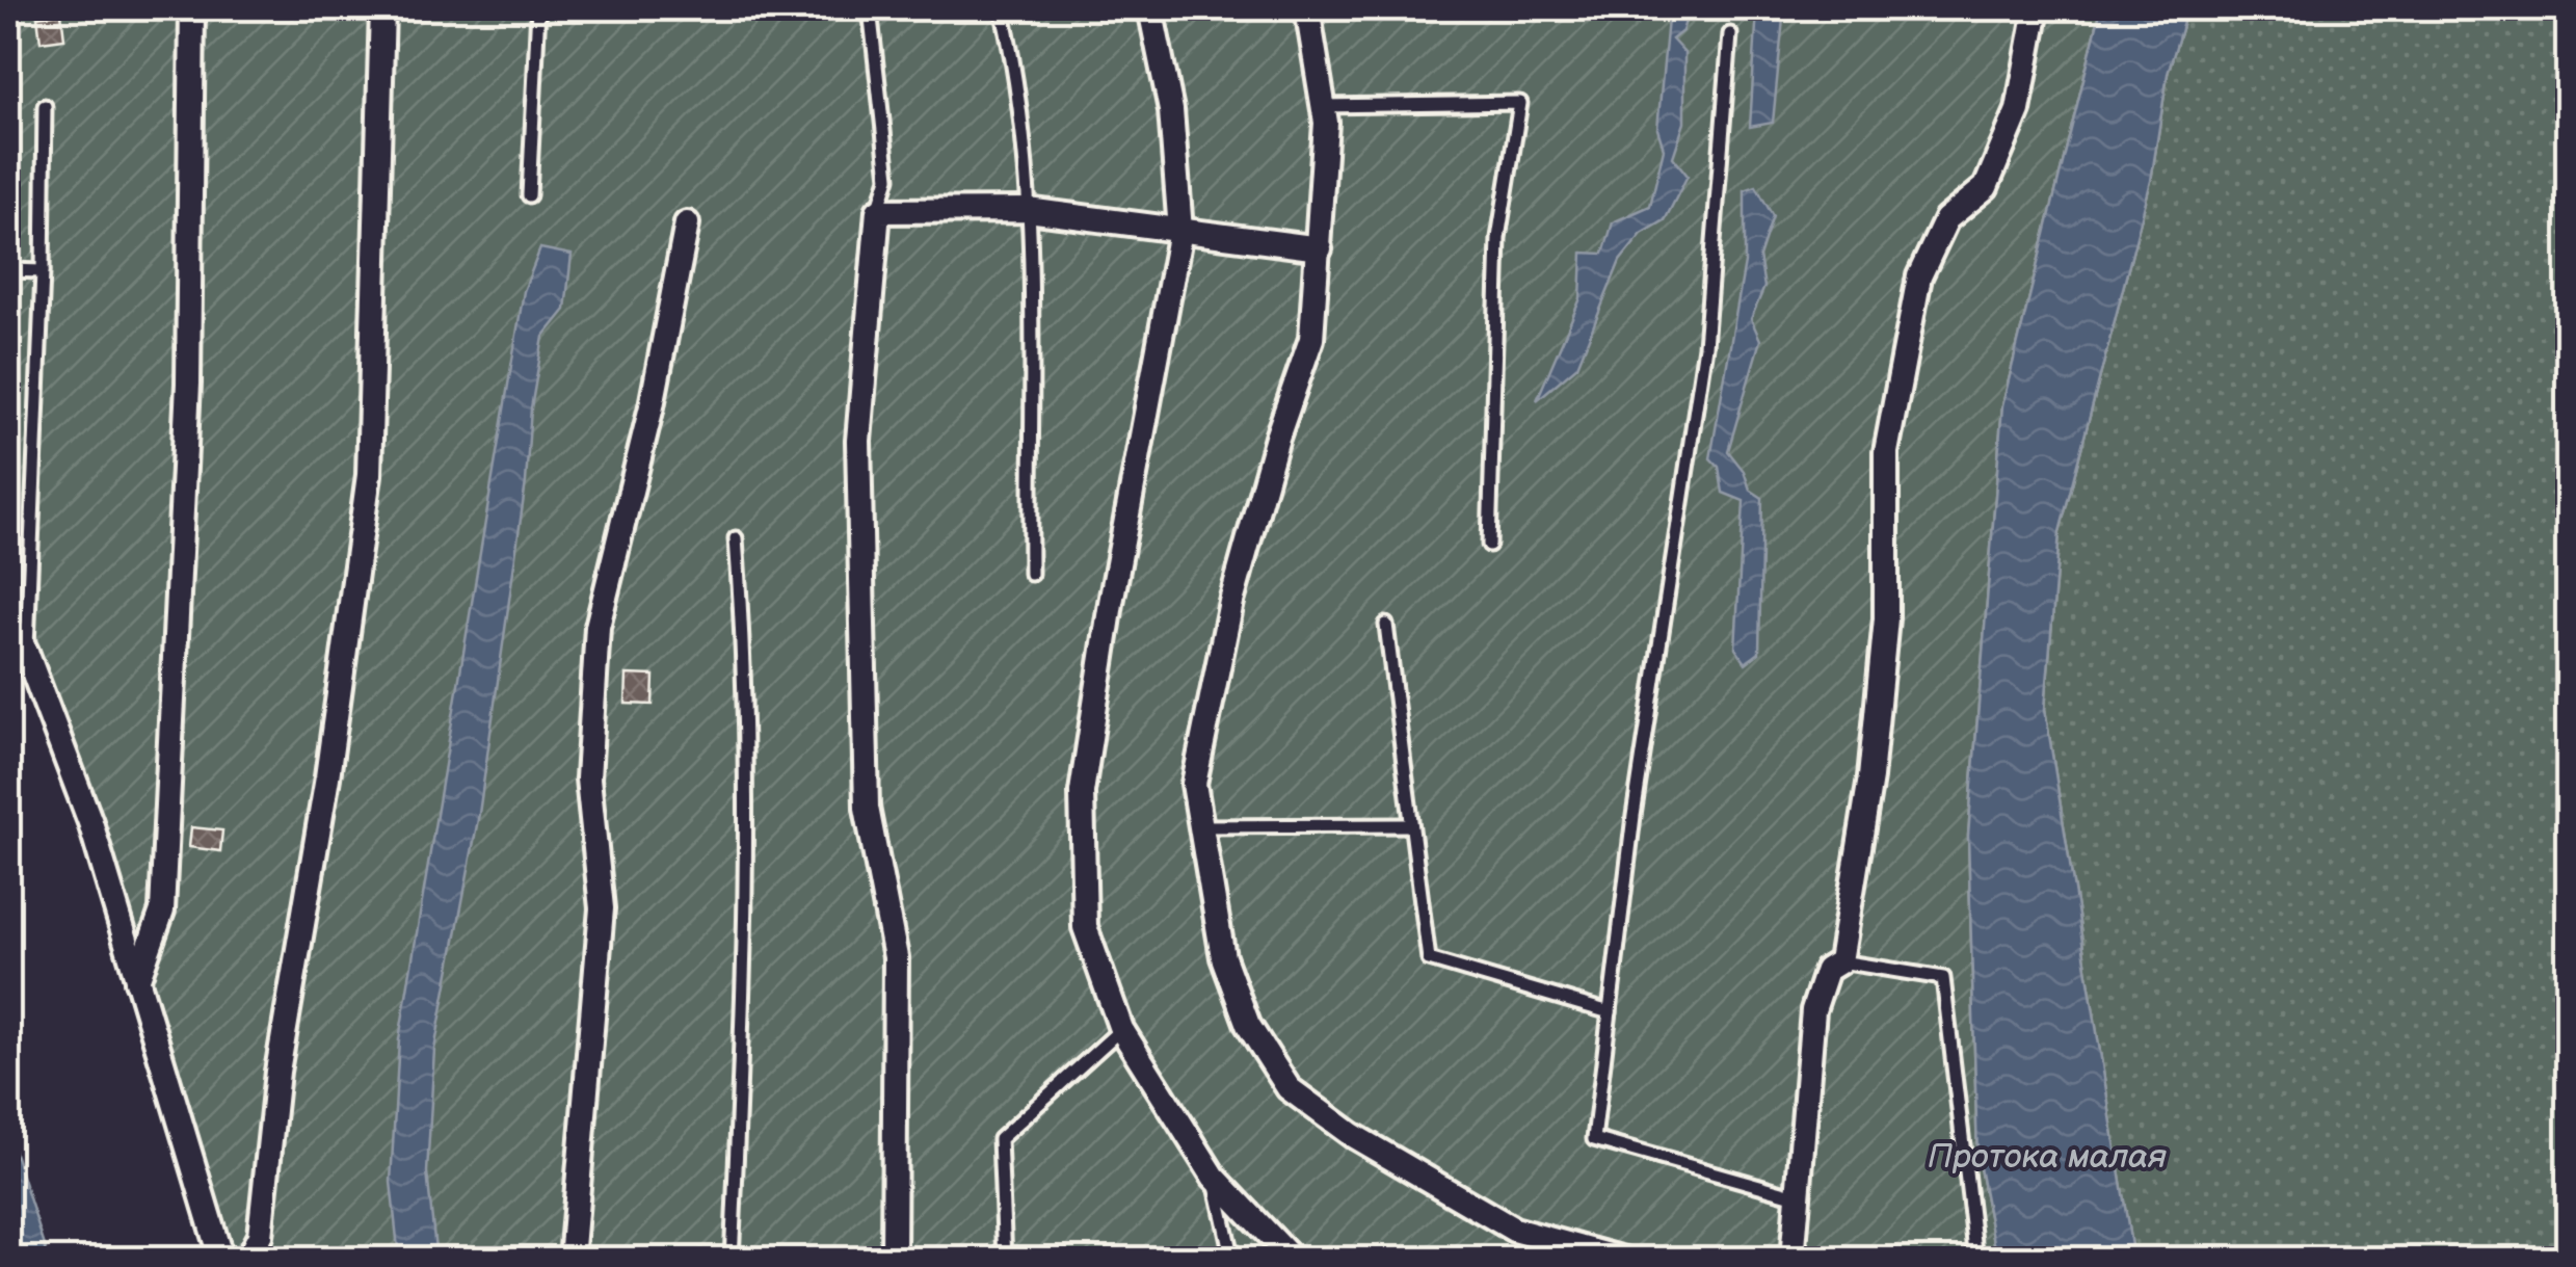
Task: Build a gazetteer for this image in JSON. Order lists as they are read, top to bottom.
{
  "water": ["Протока малая"]
}
